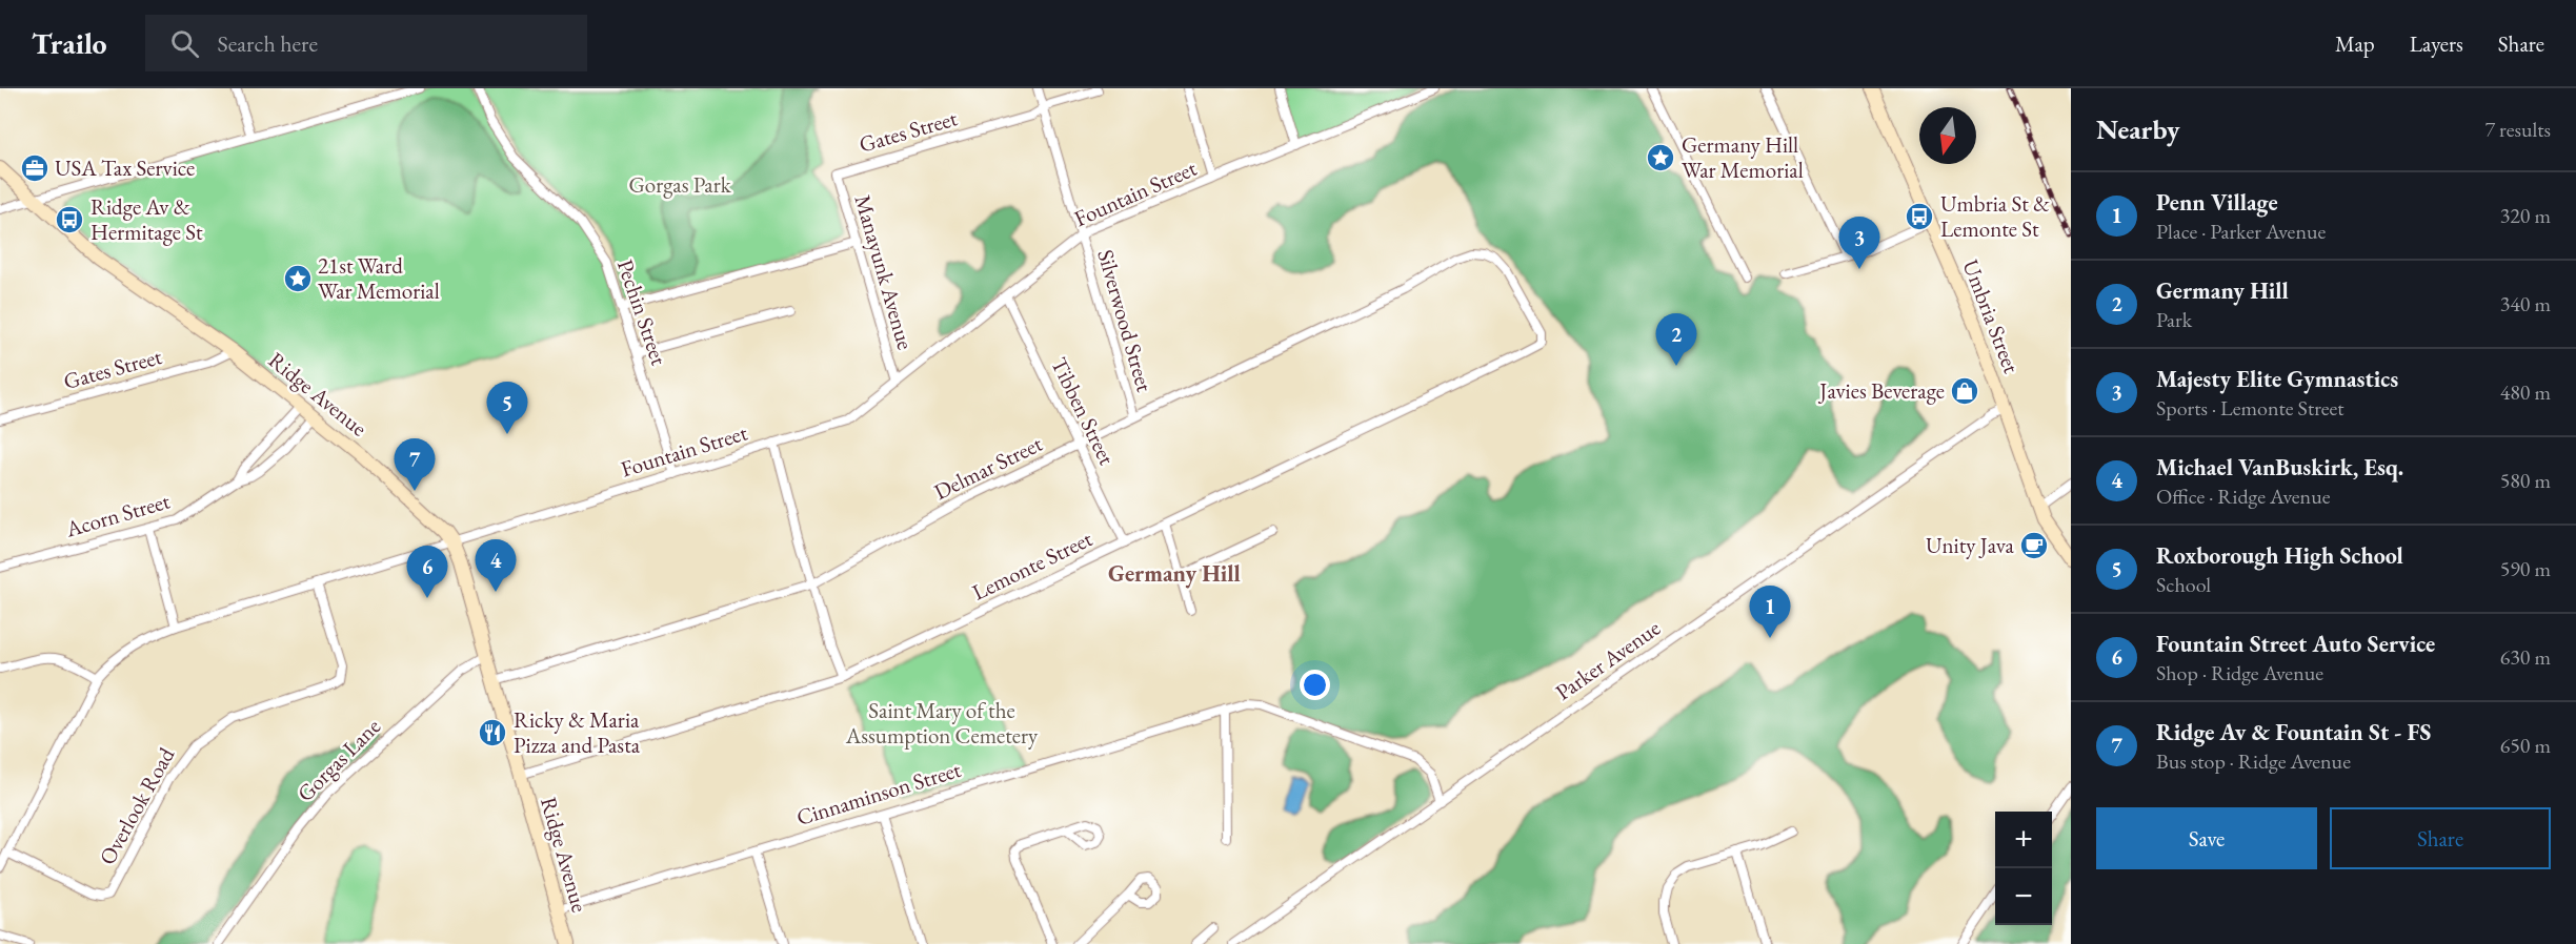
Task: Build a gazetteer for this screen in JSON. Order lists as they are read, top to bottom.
{
  "streets": {
    "main road": ["Umbria Street", "Ridge Avenue"],
    "street": [
      "Gates Street",
      "Fountain Street",
      "Manayunk Avenue",
      "Pechin Street",
      "Silverwood Street",
      "Tibben Street",
      "Delmar Street",
      "Acorn Street",
      "Lemonte Street",
      "Parker Avenue",
      "Gorgas Lane",
      "Cinnaminson Street",
      "Overlook Road"
    ]
  },
  "crossings": [
    ["Gates Street", "Manayunk Avenue"],
    ["Gates Street", "Silverwood Street"],
    ["Gates Street", "Ridge Avenue"],
    ["Fountain Street", "Manayunk Avenue"],
    ["Fountain Street", "Pechin Street"],
    ["Fountain Street", "Silverwood Street"],
    ["Fountain Street", "Ridge Avenue"],
    ["Fountain Street", "Tibben Street"],
    ["Fountain Street", "Overlook Road"],
    ["Umbria Street", "Parker Avenue"],
    ["Silverwood Street", "Delmar Street"],
    ["Ridge Avenue", "Delmar Street"],
    ["Ridge Avenue", "Acorn Street"],
    ["Ridge Avenue", "Lemonte Street"],
    ["Ridge Avenue", "Gorgas Lane"],
    ["Ridge Avenue", "Cinnaminson Street"],
    ["Tibben Street", "Delmar Street"],
    ["Tibben Street", "Lemonte Street"],
    ["Delmar Street", "Lemonte Street"],
    ["Parker Avenue", "Cinnaminson Street"]
  ],
  "districts": ["Germany Hill"],
  "parks": ["Gorgas Park", "Saint Mary of the Assumption Cemetery"],
  "places": {
    "place": ["Germany Hill War Memorial", "21st Ward War Memorial"],
    "office": ["USA Tax Service"],
    "bus stop": ["Umbria St & Lemonte St", "Ridge Av & Hermitage St"],
    "shop": ["Javies Beverage"],
    "cafe": ["Unity Java"],
    "restaurant": ["Ricky & Maria Pizza and Pasta"]
  },
  "north": "bottom",
  "page": {
    "header": "Trailo",
    "search": "Search here",
    "nav": ["Map", "Layers", "Share"],
    "heading": ["Nearby", "7 results"],
    "list": [
      {
        "mark": "1",
        "name": "Penn Village",
        "note": "Place · Parker Avenue",
        "value": "320 m"
      },
      {
        "mark": "2",
        "name": "Germany Hill",
        "note": "Park",
        "value": "340 m"
      },
      {
        "mark": "3",
        "name": "Majesty Elite Gymnastics",
        "note": "Sports · Lemonte Street",
        "value": "480 m"
      },
      {
        "mark": "4",
        "name": "Michael VanBuskirk, Esq.",
        "note": "Office · Ridge Avenue",
        "value": "580 m"
      },
      {
        "mark": "5",
        "name": "Roxborough High School",
        "note": "School",
        "value": "590 m"
      },
      {
        "mark": "6",
        "name": "Fountain Street Auto Service",
        "note": "Shop · Ridge Avenue",
        "value": "630 m"
      },
      {
        "mark": "7",
        "name": "Ridge Av & Fountain St - FS",
        "note": "Bus stop · Ridge Avenue",
        "value": "650 m"
      }
    ],
    "pins": [
      "3",
      "2",
      "5",
      "7",
      "4",
      "6",
      "1"
    ],
    "buttons": ["Save", "Share"],
    "map_buttons": ["+", "−"]
  }
}
